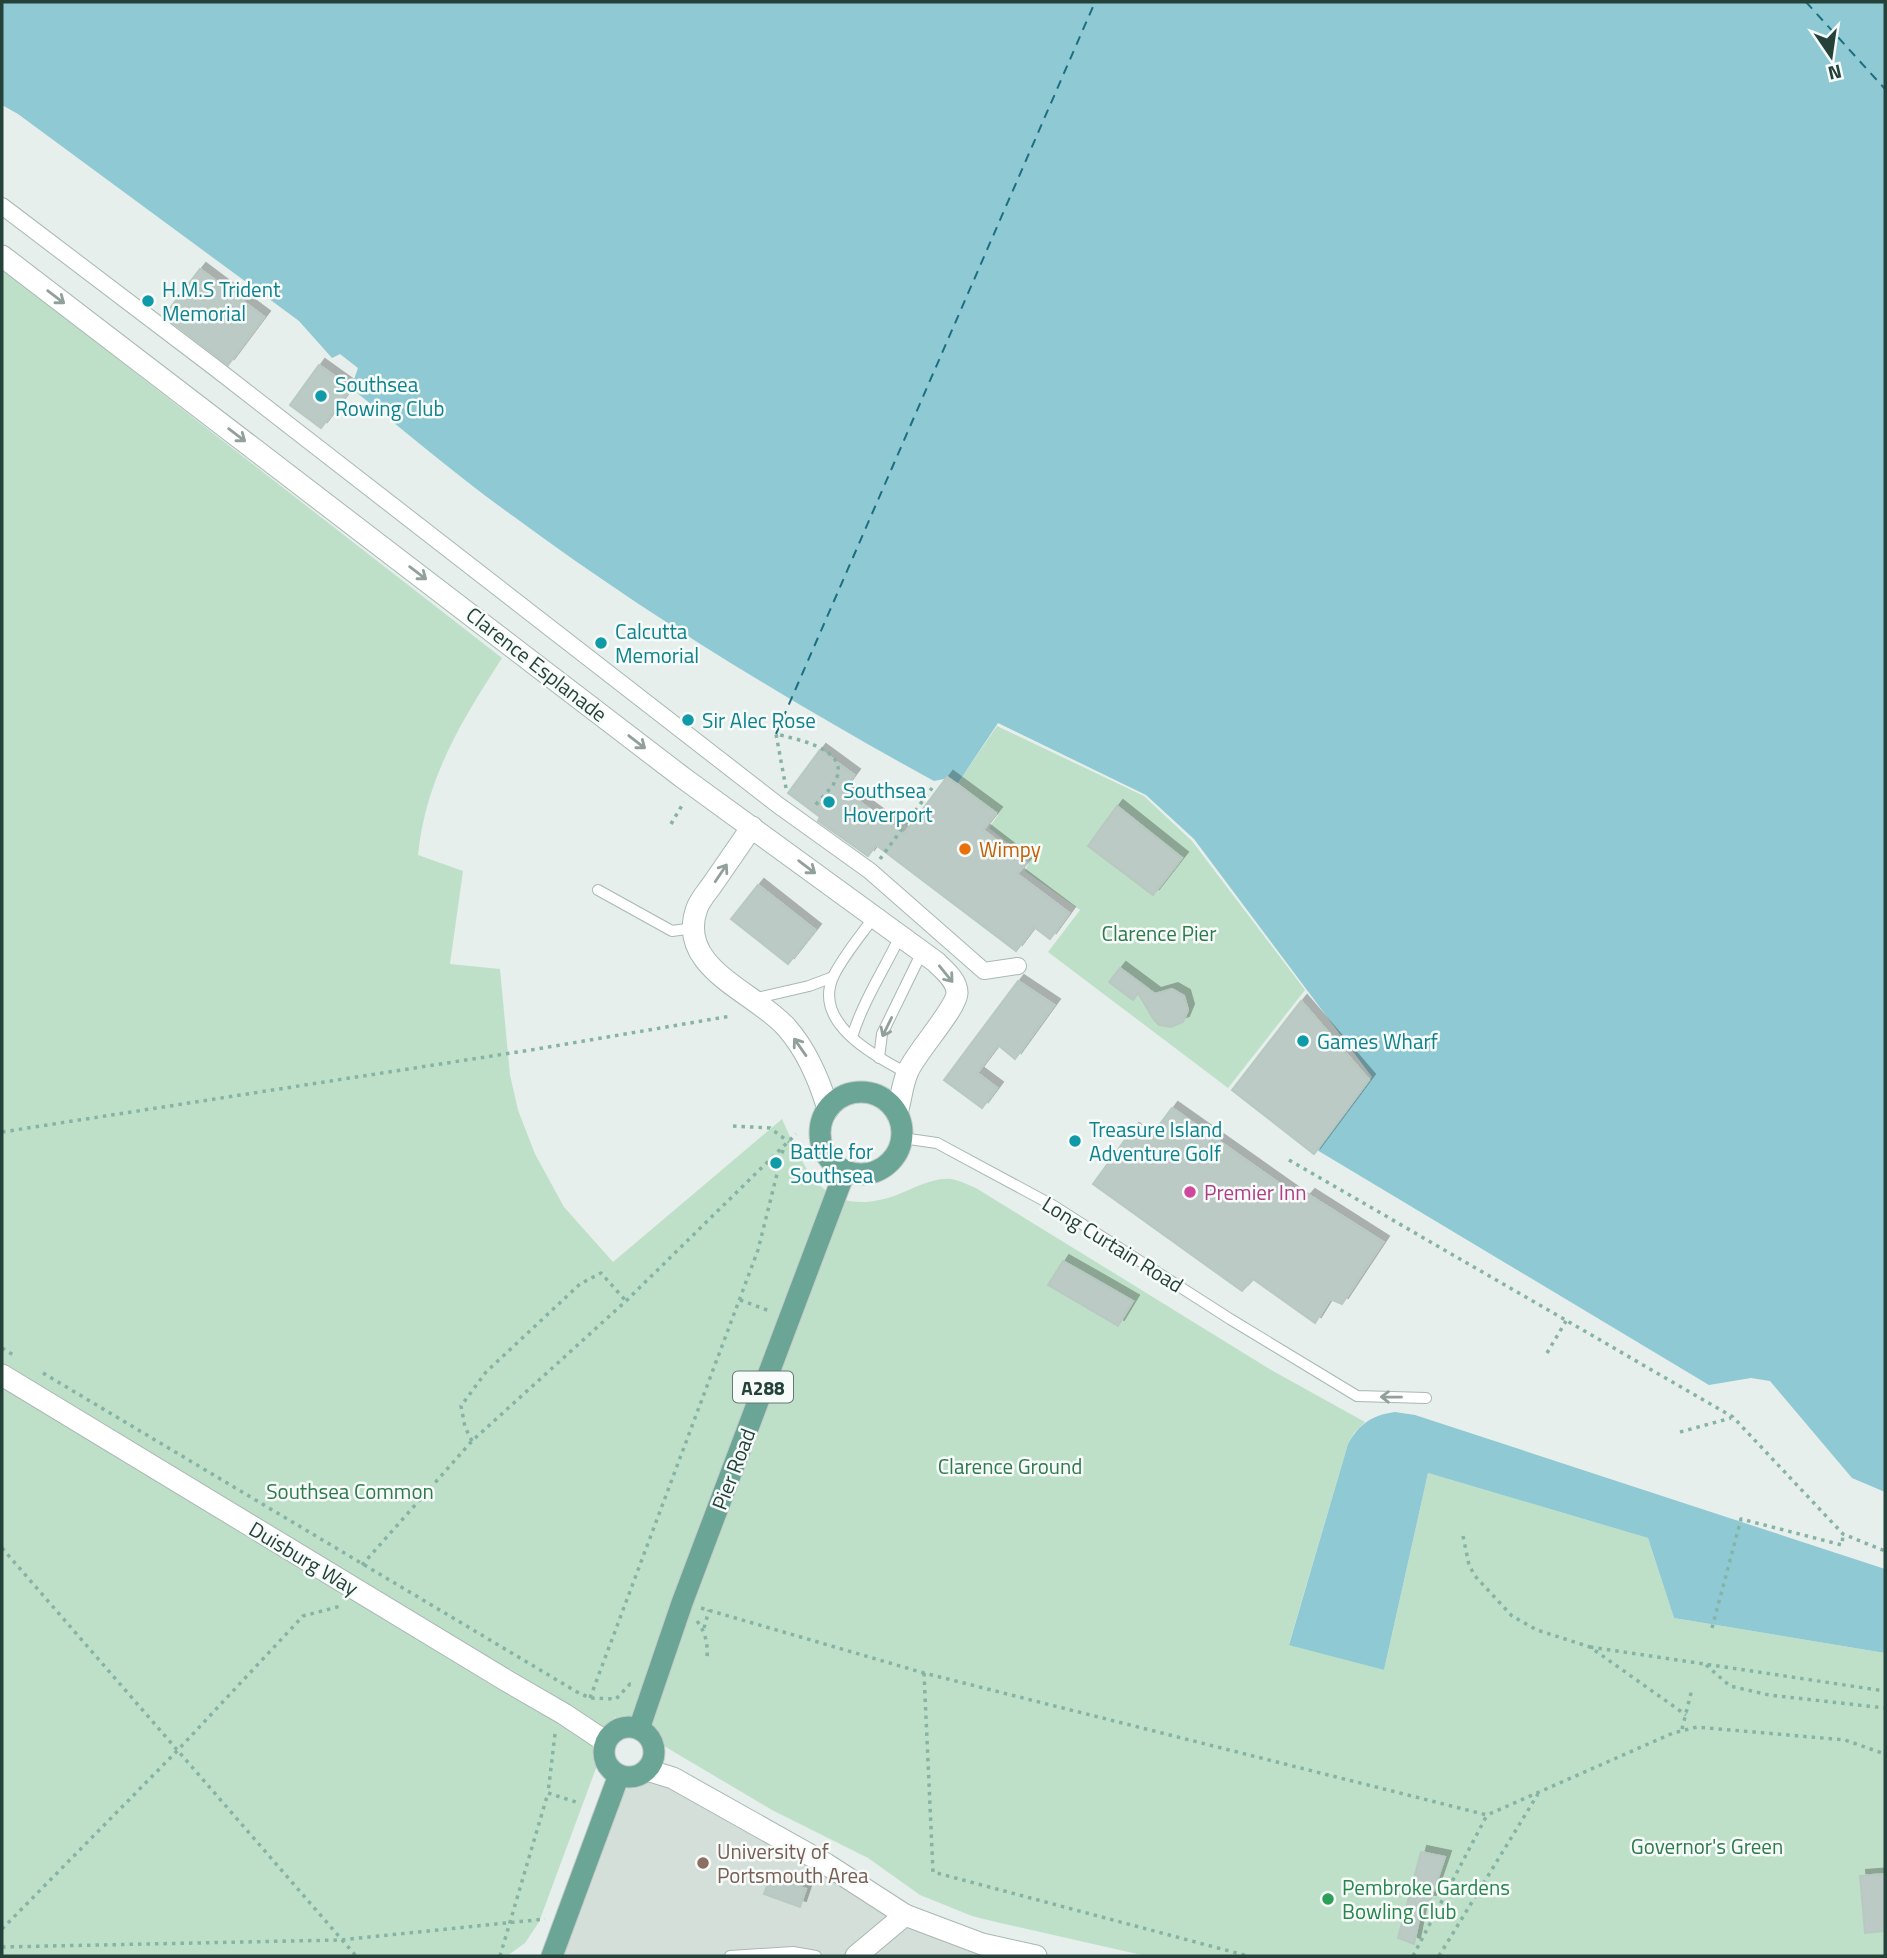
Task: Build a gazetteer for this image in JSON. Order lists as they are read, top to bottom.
{
  "streets": {
    "main road": ["A288", "Pier Road"],
    "street": ["Clarence Esplanade", "Duisburg Way"],
    "lane": ["Long Curtain Road"]
  },
  "crossings": [
    ["Clarence Esplanade", "Long Curtain Road"],
    ["Clarence Esplanade", "Pier Road"],
    ["Long Curtain Road", "Pier Road"],
    ["Pier Road", "Duisburg Way"]
  ],
  "one_way": ["Long Curtain Road"],
  "parks": [
    "Clarence Pier",
    "Clarence Ground",
    "Southsea Common",
    "Governor's Green"
  ],
  "places": [
    "H.M.S Trident Memorial",
    "Southsea Rowing Club",
    "Calcutta Memorial",
    "Sir Alec Rose",
    "Southsea Hoverport",
    "Wimpy",
    "Games Wharf",
    "Treasure Island Adventure Golf",
    "Battle for Southsea",
    "Premier Inn",
    "University of Portsmouth Area",
    "Pembroke Gardens Bowling Club"
  ],
  "north": "bottom"
}
